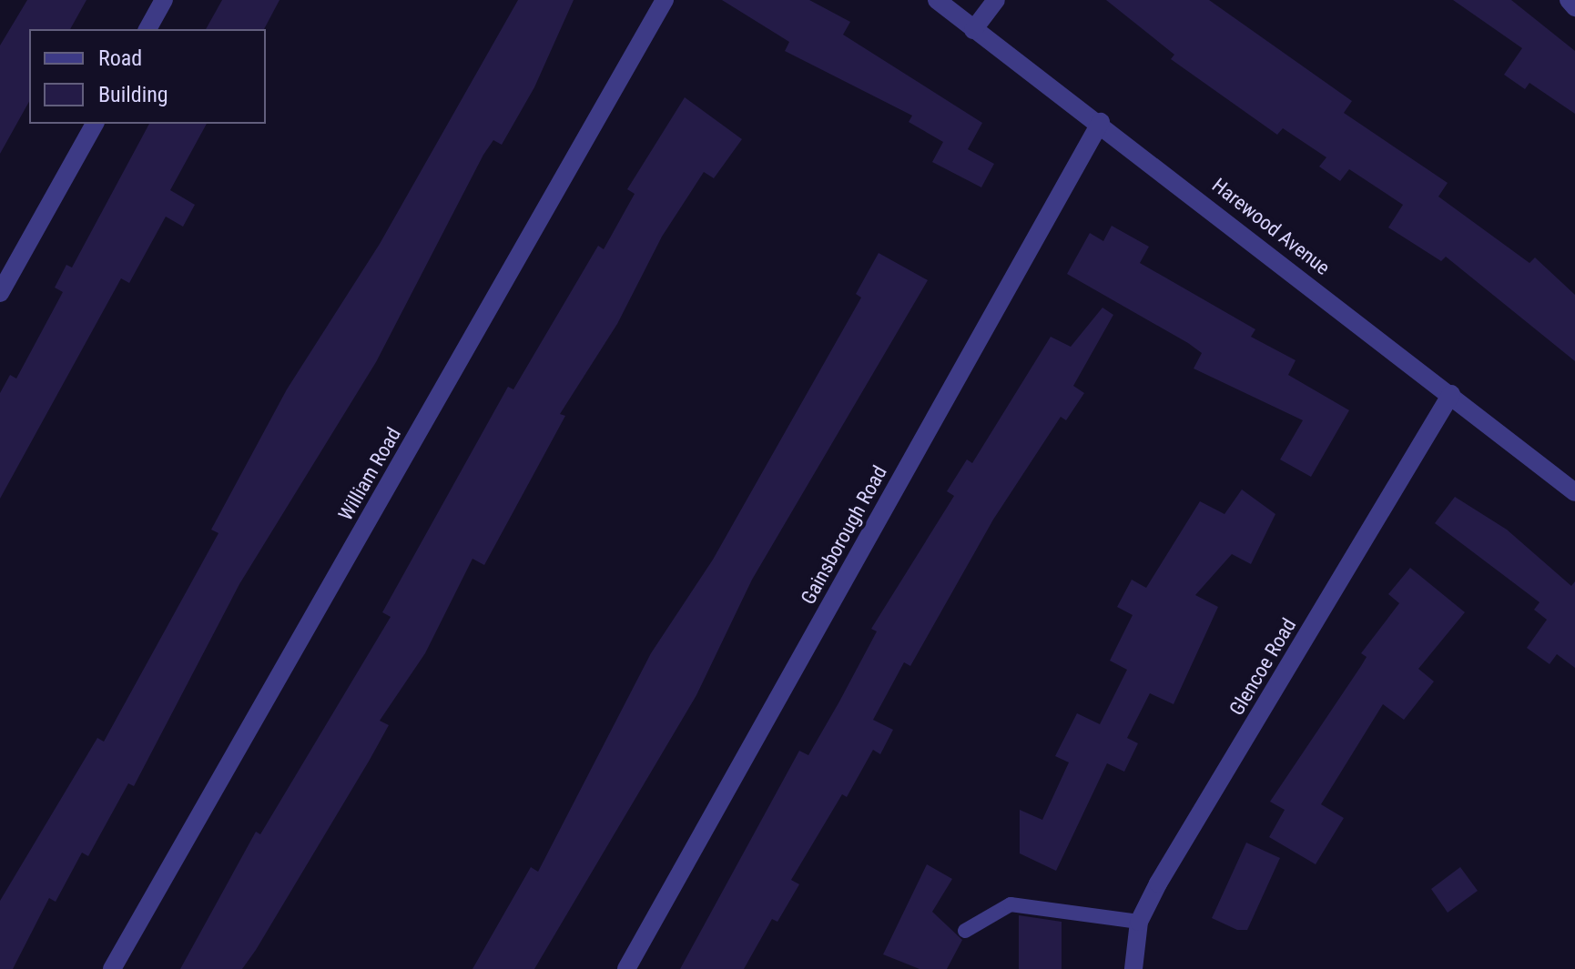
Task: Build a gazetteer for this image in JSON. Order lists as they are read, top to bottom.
{
  "streets": {
    "street": [
      "Harewood Avenue",
      "William Road",
      "Gainsborough Road",
      "Glencoe Road"
    ]
  },
  "crossings": [
    ["Harewood Avenue", "Gainsborough Road"],
    ["Harewood Avenue", "Glencoe Road"]
  ],
  "legend": ["Road", "Building"]
}
